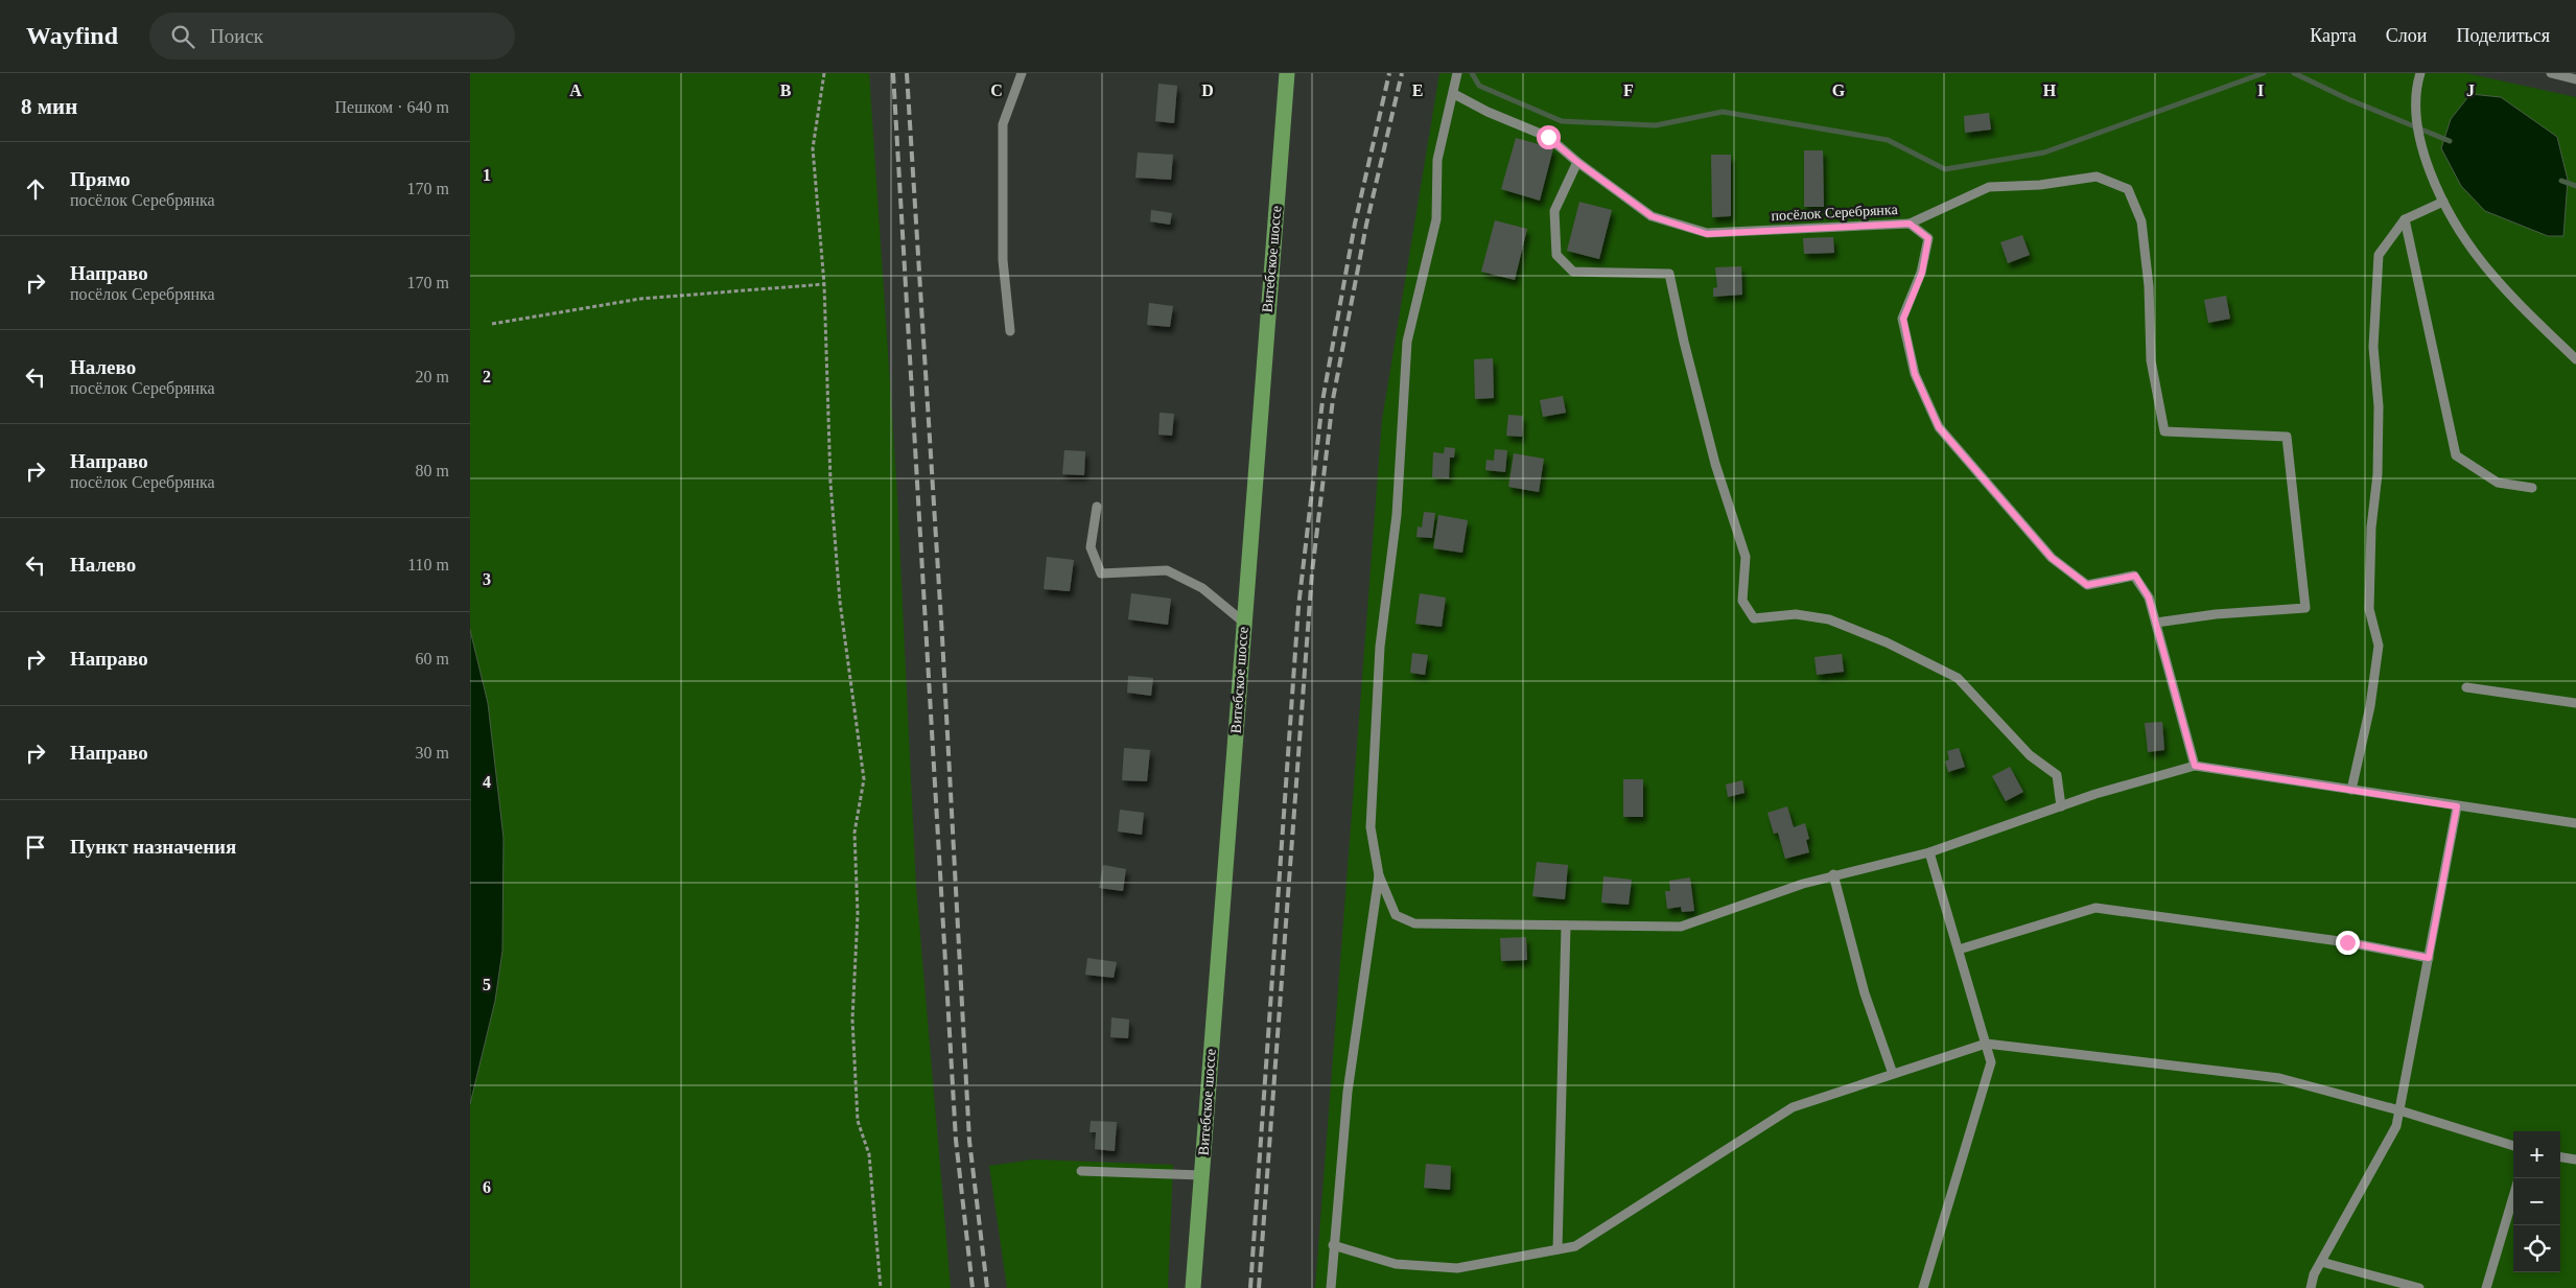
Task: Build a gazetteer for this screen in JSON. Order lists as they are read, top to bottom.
{
  "streets": {
    "main road": ["Витебское шоссе"],
    "lane": ["посёлок Серебрянка"]
  },
  "page": {
    "header": "Wayfind",
    "search": "Поиск",
    "nav": ["Карта", "Слои", "Поделиться"],
    "heading": ["8 мин", "Пешком · 640 m"],
    "list": [
      ["Прямо", "посёлок Серебрянка", "170 m"],
      ["Направо", "посёлок Серебрянка", "170 m"],
      ["Налево", "посёлок Серебрянка", "20 m"],
      ["Направо", "посёлок Серебрянка", "80 m"],
      ["Налево", "110 m"],
      ["Направо", "60 m"],
      ["Направо", "30 m"],
      "Пункт назначения"
    ],
    "map_buttons": ["+", "−"]
  },
  "grid": {
    "columns": [
      "A",
      "B",
      "C",
      "D",
      "E",
      "F",
      "G",
      "H",
      "I",
      "J"
    ],
    "rows": [
      "1",
      "2",
      "3",
      "4",
      "5",
      "6"
    ]
  }
}
